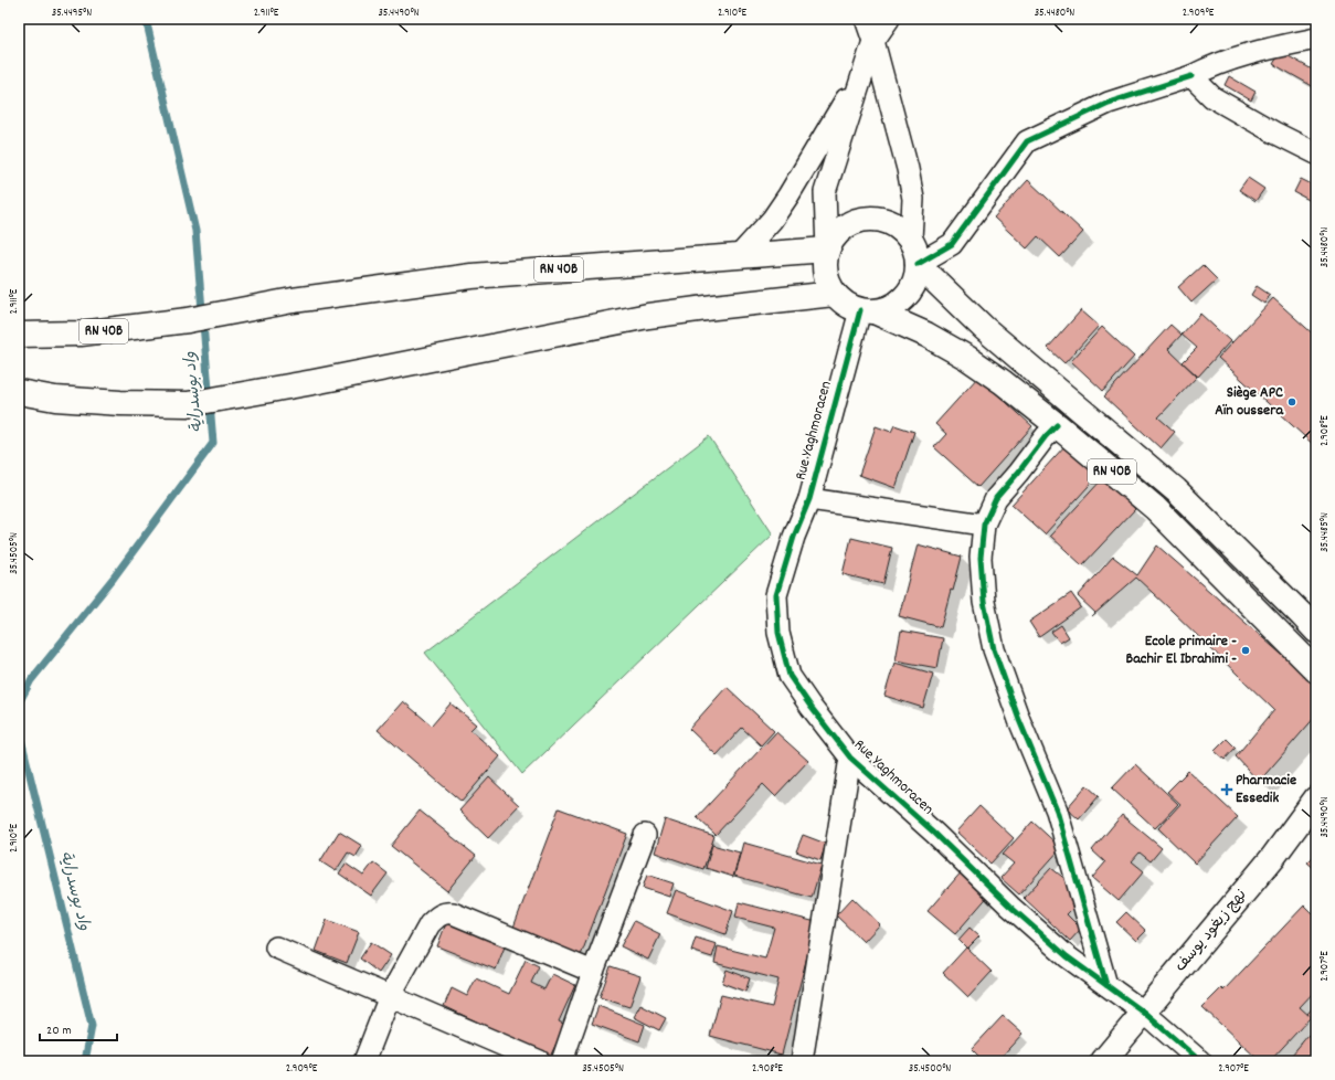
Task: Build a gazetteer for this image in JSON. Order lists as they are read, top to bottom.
{
  "streets": {
    "main road": ["RN 40B", "نهج زيغود يوسف"],
    "street": ["Rue Yaghmoracen"]
  },
  "crossings": [
    ["RN 40B", "Rue Yaghmoracen"],
    ["Rue Yaghmoracen", "نهج زيغود يوسف"]
  ],
  "water": ["واد بوسدراية"],
  "places": {
    "other": ["Siège APC Aïn oussera", "Ecole primaire - Bachir El Ibrahimi -"],
    "health": ["Pharmacie Essedik"]
  },
  "scale_bar": "20 m",
  "coordinates": [
    "35.4495°N",
    "2.911°E",
    "35.4490°N",
    "2.910°E",
    "35.4480°N",
    "2.909°E",
    "2.908°E",
    "35.4485°N",
    "35.4505°N",
    "2.907°E",
    "35.4500°N"
  ]
}
